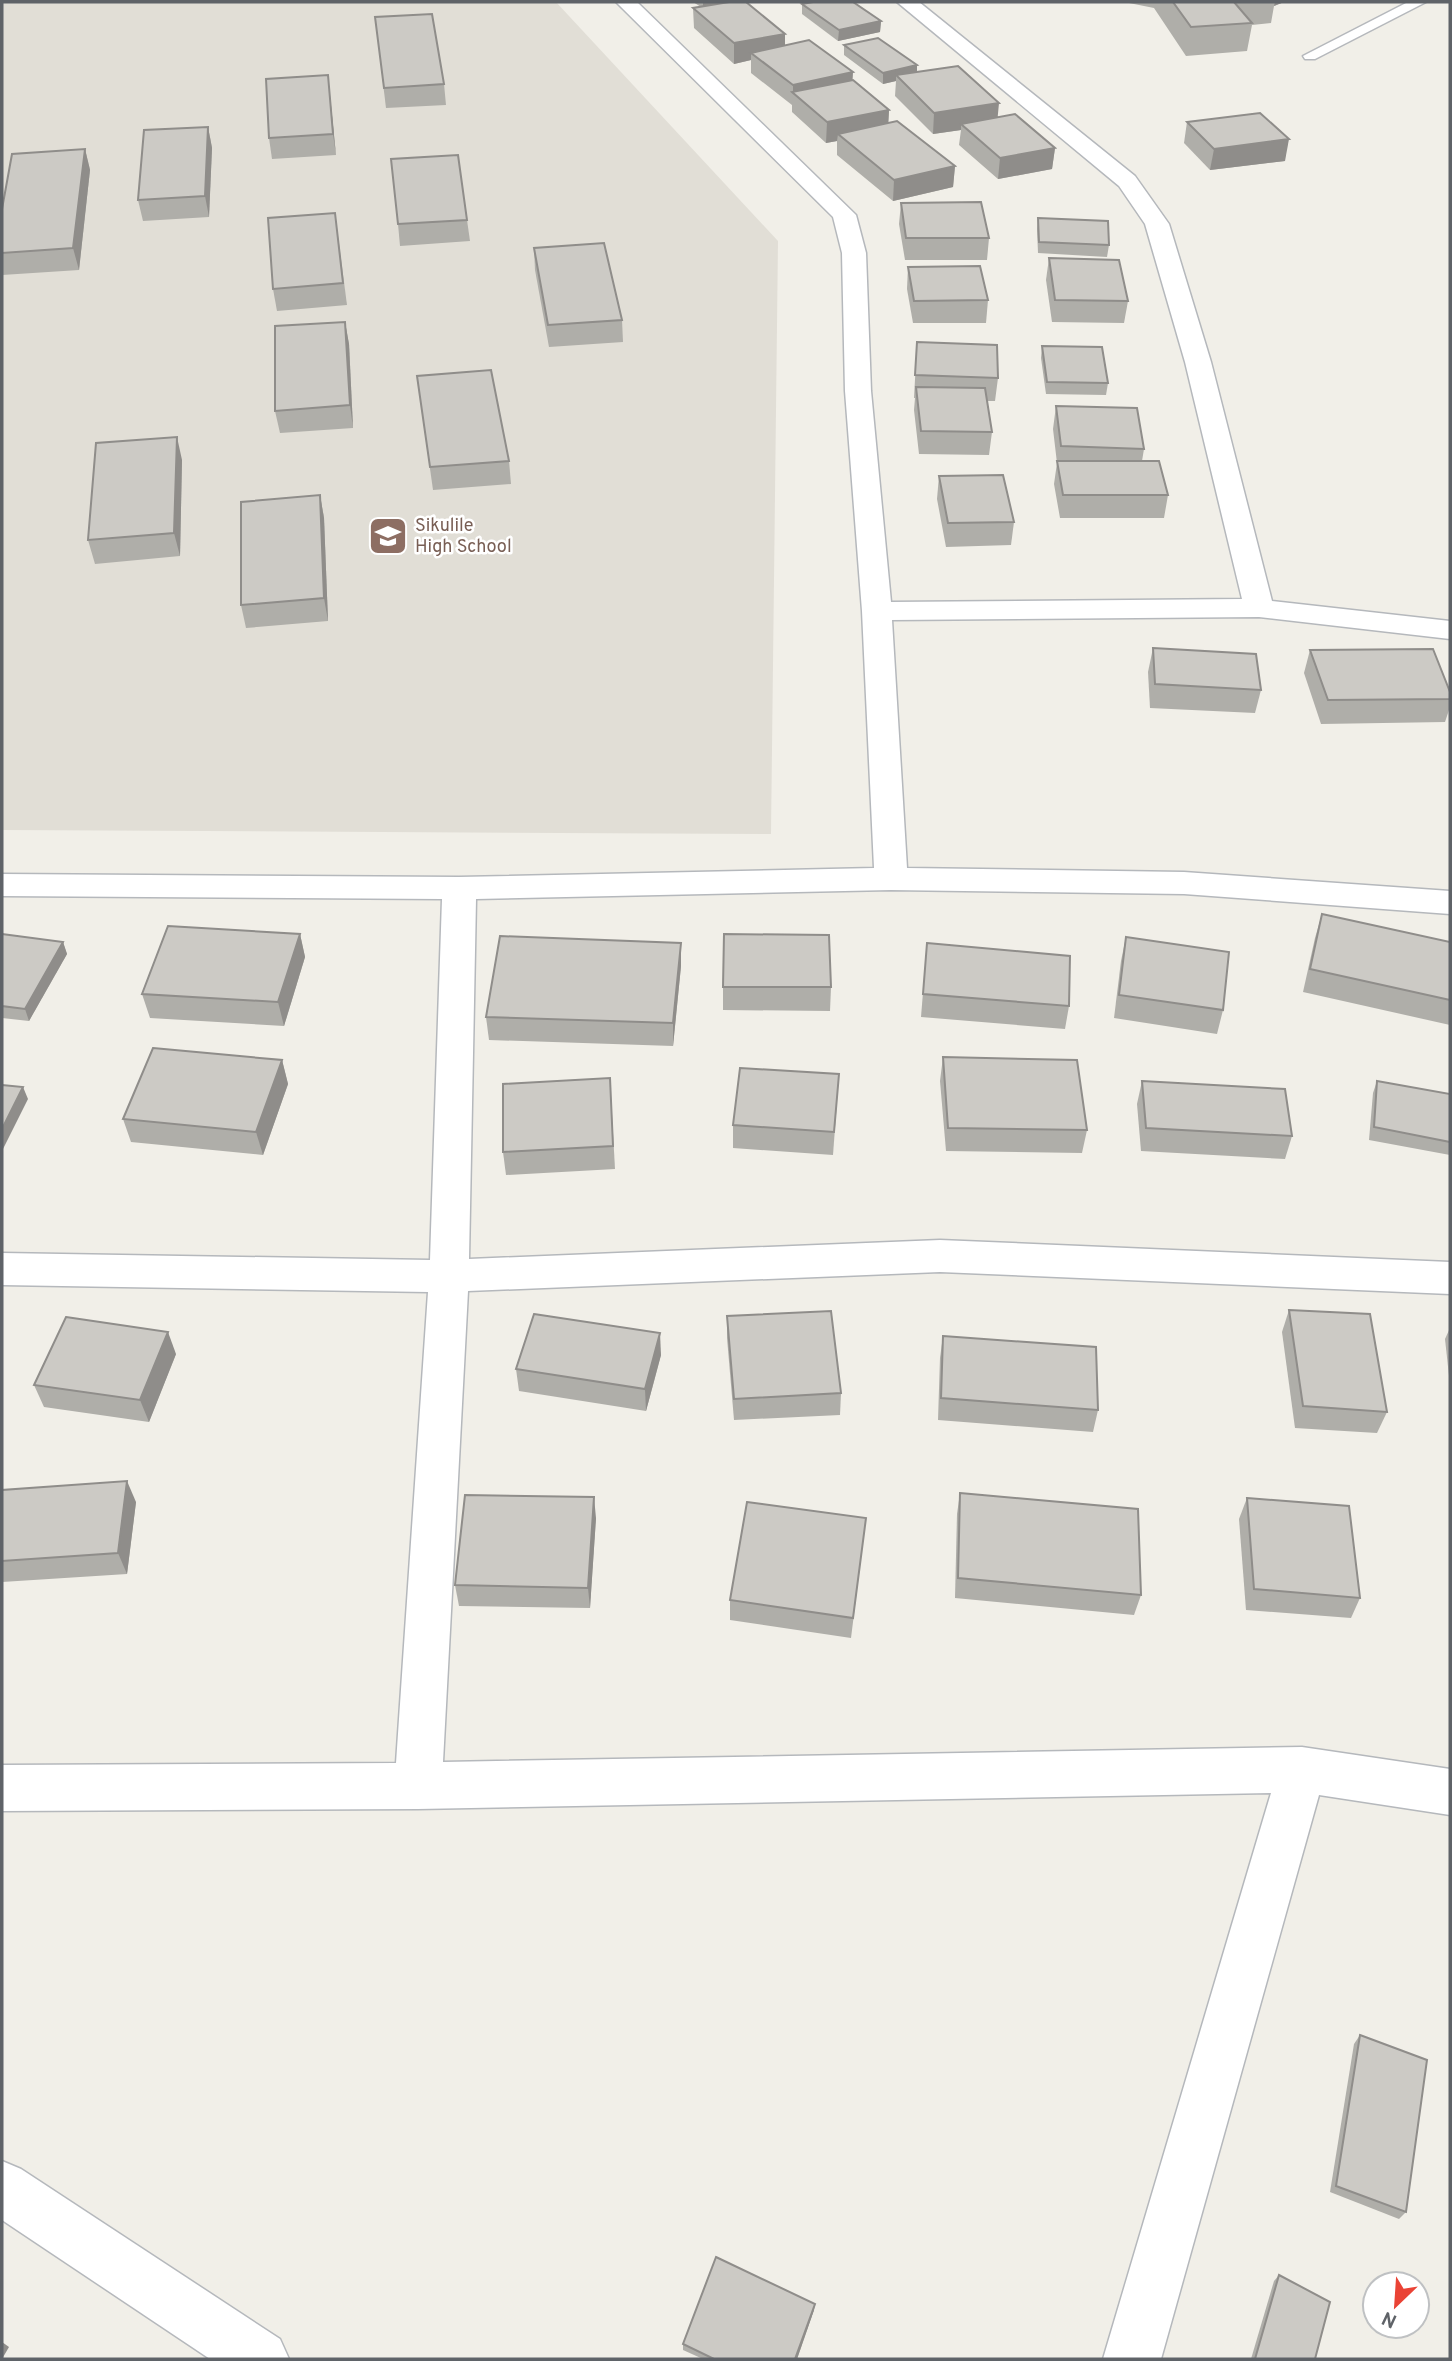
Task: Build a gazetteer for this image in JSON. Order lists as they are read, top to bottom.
{
  "places": {
    "school or university": ["Sikulile High School"]
  },
  "north": "bottom left"
}
